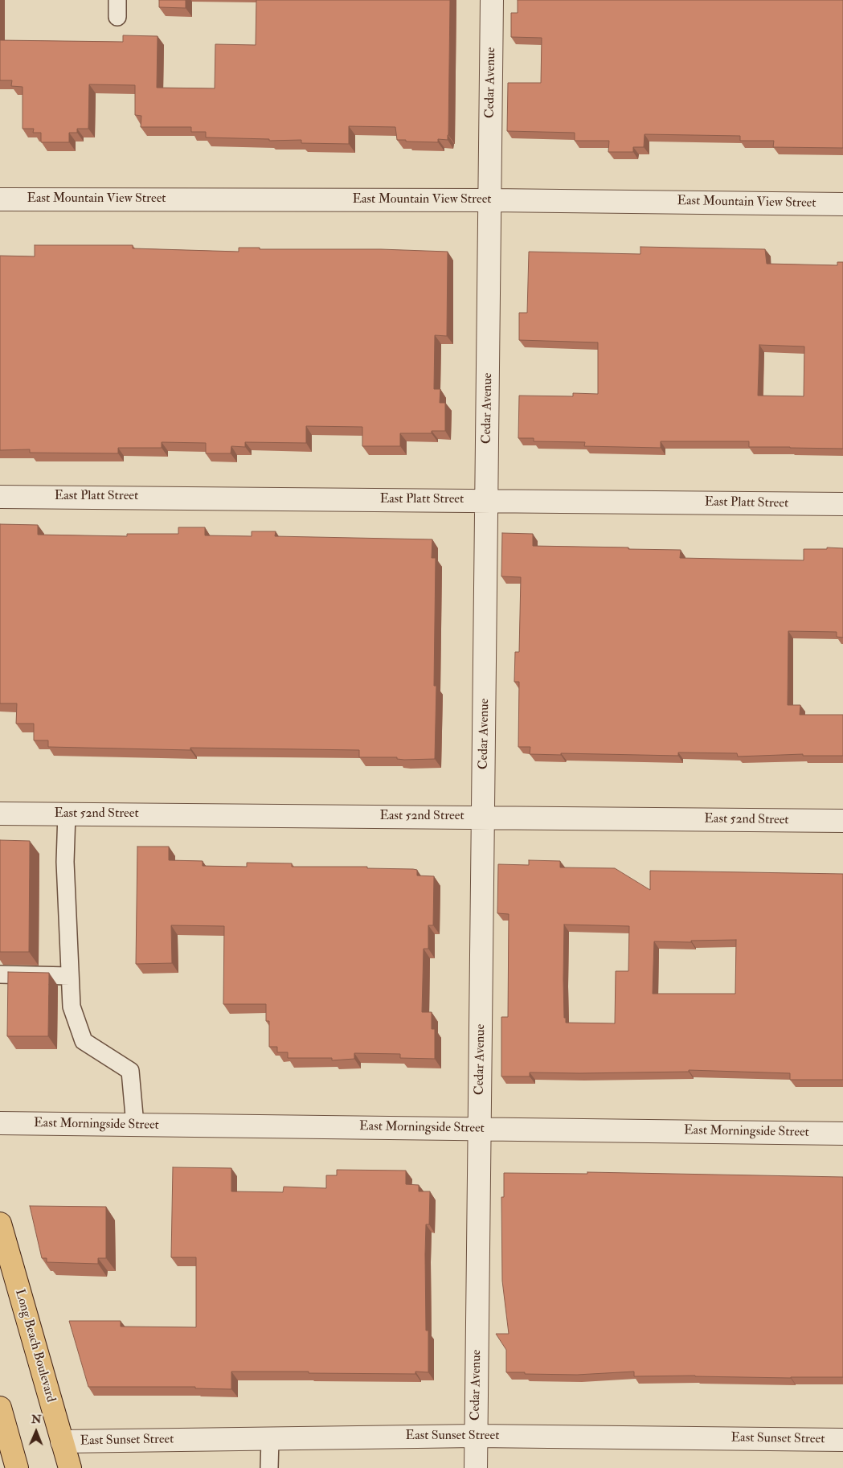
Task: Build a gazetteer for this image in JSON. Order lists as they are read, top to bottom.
{
  "streets": {
    "main road": ["Long Beach Boulevard"],
    "street": [
      "Cedar Avenue",
      "East Mountain View Street",
      "East Platt Street",
      "East 52nd Street",
      "East Morningside Street",
      "East Sunset Street"
    ]
  },
  "crossings": [
    ["Cedar Avenue", "East Mountain View Street"],
    ["Cedar Avenue", "East Platt Street"],
    ["Cedar Avenue", "East 52nd Street"],
    ["Cedar Avenue", "East Morningside Street"],
    ["Cedar Avenue", "East Sunset Street"],
    ["Long Beach Boulevard", "East Sunset Street"]
  ],
  "north": "top"
}
